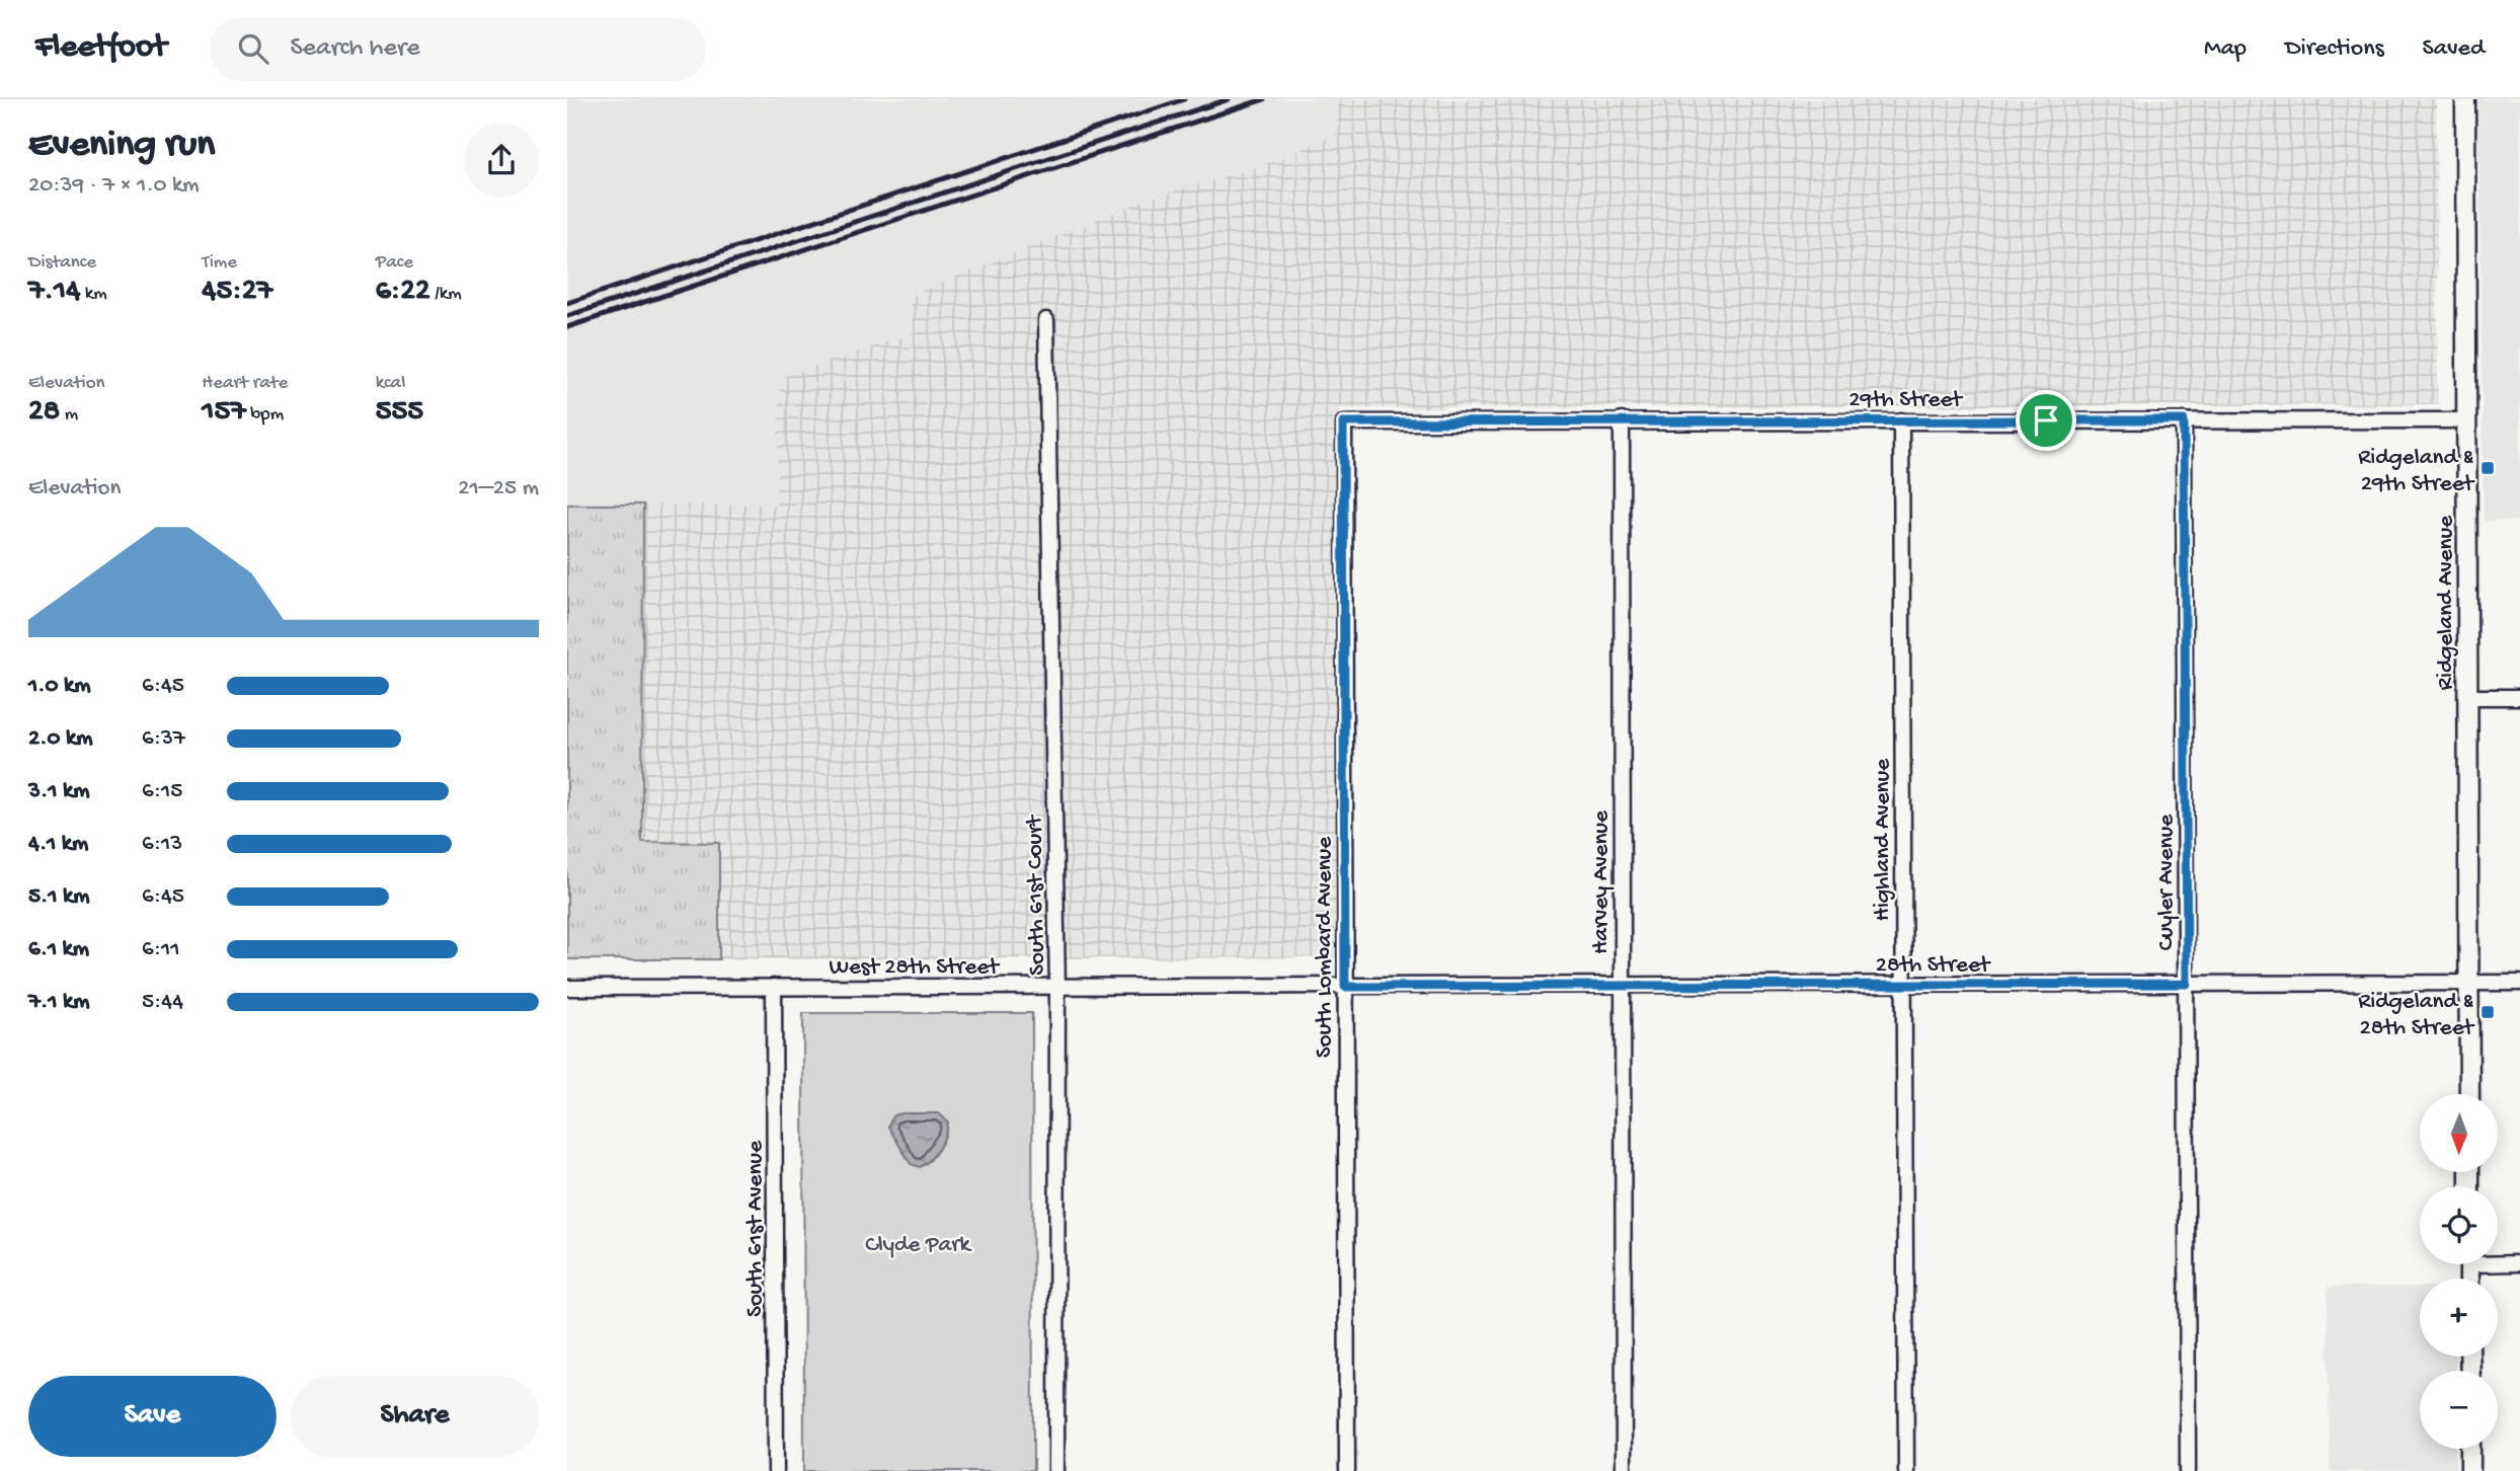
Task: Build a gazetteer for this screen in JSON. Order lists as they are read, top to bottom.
{
  "streets": {
    "street": [
      "29th Street",
      "Ridgeland Avenue",
      "Highland Avenue",
      "Harvey Avenue",
      "Cuyler Avenue",
      "South 61st Court",
      "South Lombard Avenue",
      "28th Street",
      "West 28th Street",
      "South 61st Avenue"
    ]
  },
  "crossings": [
    ["29th Street", "Ridgeland Avenue"],
    ["29th Street", "Highland Avenue"],
    ["29th Street", "Harvey Avenue"],
    ["29th Street", "Cuyler Avenue"],
    ["29th Street", "South Lombard Avenue"],
    ["Ridgeland Avenue", "28th Street"],
    ["Highland Avenue", "28th Street"],
    ["Harvey Avenue", "28th Street"],
    ["Cuyler Avenue", "28th Street"],
    ["South 61st Court", "West 28th Street"],
    ["South Lombard Avenue", "28th Street"],
    ["South Lombard Avenue", "West 28th Street"],
    ["28th Street", "West 28th Street"],
    ["West 28th Street", "South 61st Avenue"]
  ],
  "parks": ["Clyde Park"],
  "places": {
    "transit": ["Ridgeland & 29th Street", "Ridgeland & 28th Street"]
  },
  "north": "bottom",
  "page": {
    "header": "Fleetfoot",
    "search": "Search here",
    "nav": ["Map", "Directions", "Saved"],
    "heading": ["Evening run", "20:39 · 7 × 1.0 km"],
    "stats": [
      ["Distance", "7.14 km"],
      ["Time", "45:27"],
      ["Pace", "6:22 /km"],
      ["Elevation", "28 m"],
      ["Heart rate", "157 bpm"],
      ["kcal", "555"]
    ],
    "chart": ["Elevation", "21–25 m"],
    "list": [
      {
        "name": "1.0 km",
        "note": "6:45"
      },
      {
        "name": "2.0 km",
        "note": "6:37"
      },
      {
        "name": "3.1 km",
        "note": "6:15"
      },
      {
        "name": "4.1 km",
        "note": "6:13"
      },
      {
        "name": "5.1 km",
        "note": "6:45"
      },
      {
        "name": "6.1 km",
        "note": "6:11"
      },
      {
        "name": "7.1 km",
        "note": "5:44"
      }
    ],
    "map_buttons": ["+", "−"],
    "buttons": ["Save", "Share"]
  }
}
